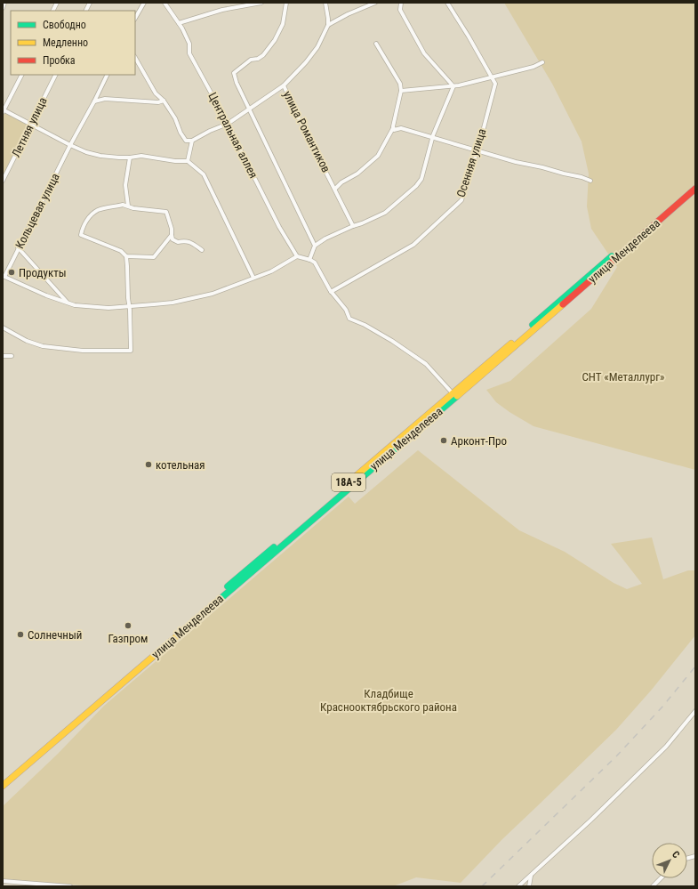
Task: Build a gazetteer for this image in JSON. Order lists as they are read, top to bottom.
{
  "streets": {
    "highway": ["улица Менделеева", "18А-5"],
    "street": [
      "Летняя улица",
      "улица Романтиков",
      "Центральная аллея",
      "Осенняя улица",
      "Кольцевая улица"
    ]
  },
  "crossings": [
    ["Центральная аллея", "Кольцевая улица"]
  ],
  "parks": ["СНТ «Металлург»", "Кладбище Краснооктябрьского района"],
  "places": [
    "Продукты",
    "Арконт-Про",
    "котельная",
    "Газпром",
    "Солнечный"
  ],
  "legend": ["Свободно", "Медленно", "Пробка"],
  "north": "top right"
}
